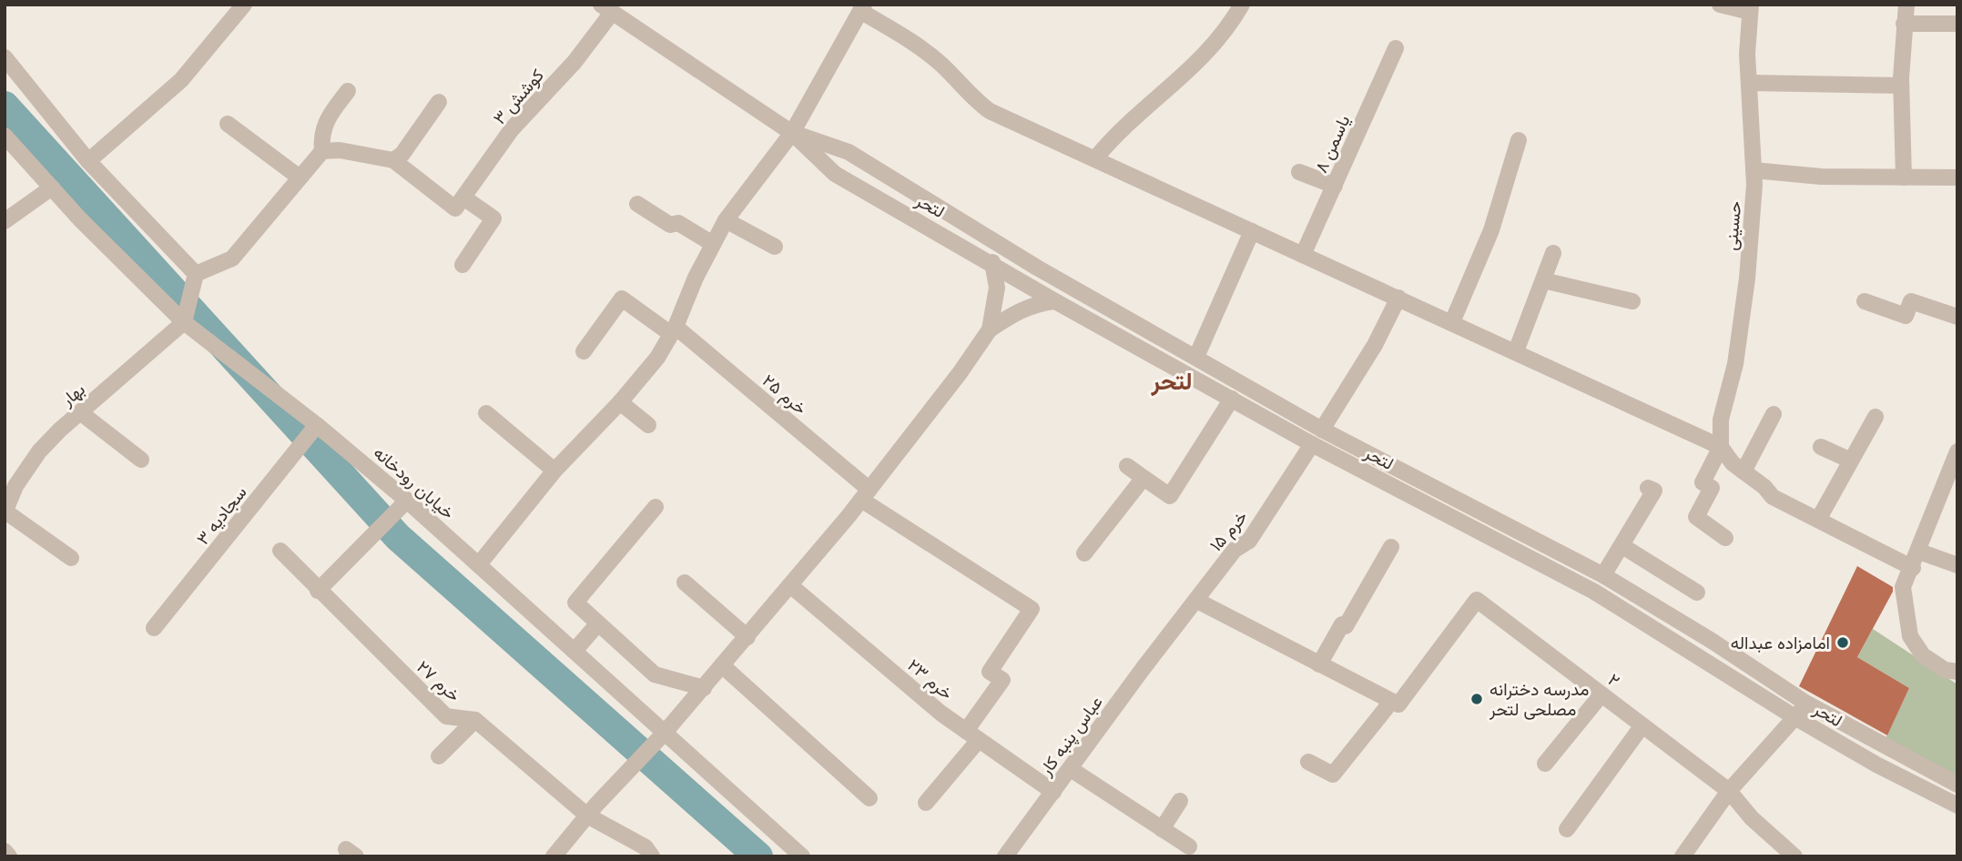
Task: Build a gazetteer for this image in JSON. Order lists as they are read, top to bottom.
{
  "streets": {
    "street": [
      "کوشش ۳",
      "یاسمن ۸",
      "لتحر",
      "حسینی",
      "بهار",
      "خرم ۲۵",
      "خیابان رودخانه",
      "سجادیه ۳",
      "خرم ۱۵",
      "خرم ۲۳",
      "۲",
      "خرم ۲۷",
      "عباس پنبه کار"
    ]
  },
  "crossings": [
    ["کوشش ۳", "لتحر"],
    ["لتحر", "خرم ۱۵"],
    ["بهار", "خیابان رودخانه"],
    ["خرم ۲۵", "خرم ۲۳"],
    ["خیابان رودخانه", "سجادیه ۳"],
    ["خرم ۱۵", "عباس پنبه کار"],
    ["خرم ۲۳", "عباس پنبه کار"]
  ],
  "districts": ["لتحر"],
  "places": ["امامزاده عبداله", "مدرسه دخترانه مصلحی لتحر"]
}
